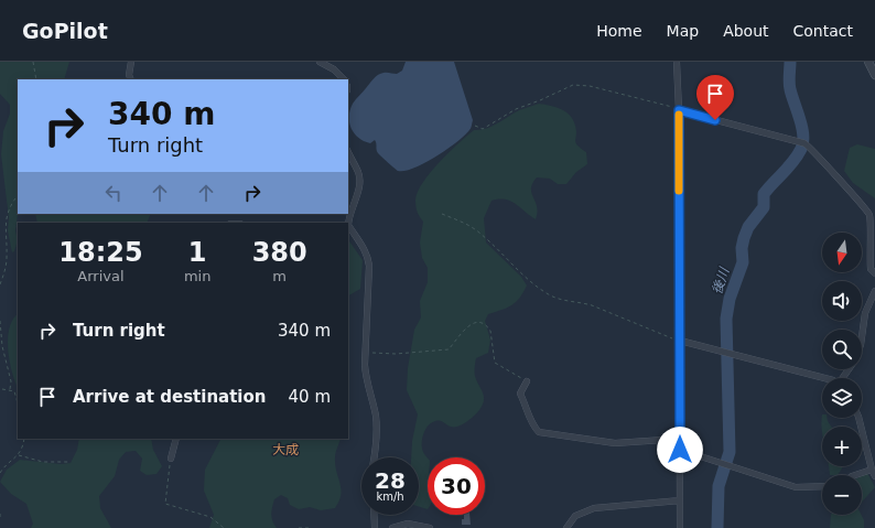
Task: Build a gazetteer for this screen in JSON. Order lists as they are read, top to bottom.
{
  "districts": ["大成"],
  "water": ["後川"],
  "north": "bottom",
  "page": {
    "header": "GoPilot",
    "nav": [
      "Home",
      "Map",
      "About",
      "Contact"
    ],
    "turn": ["340 m", "Turn right"],
    "eta": [
      "18:25",
      "Arrival",
      "1",
      "min",
      "380",
      "m"
    ],
    "map_buttons": ["+", "−"],
    "list": [
      {
        "name": "Turn right",
        "value": "340 m"
      },
      {
        "name": "Arrive at destination",
        "value": "40 m"
      }
    ],
    "speed": "28 km/h",
    "limit": "30"
  }
}
